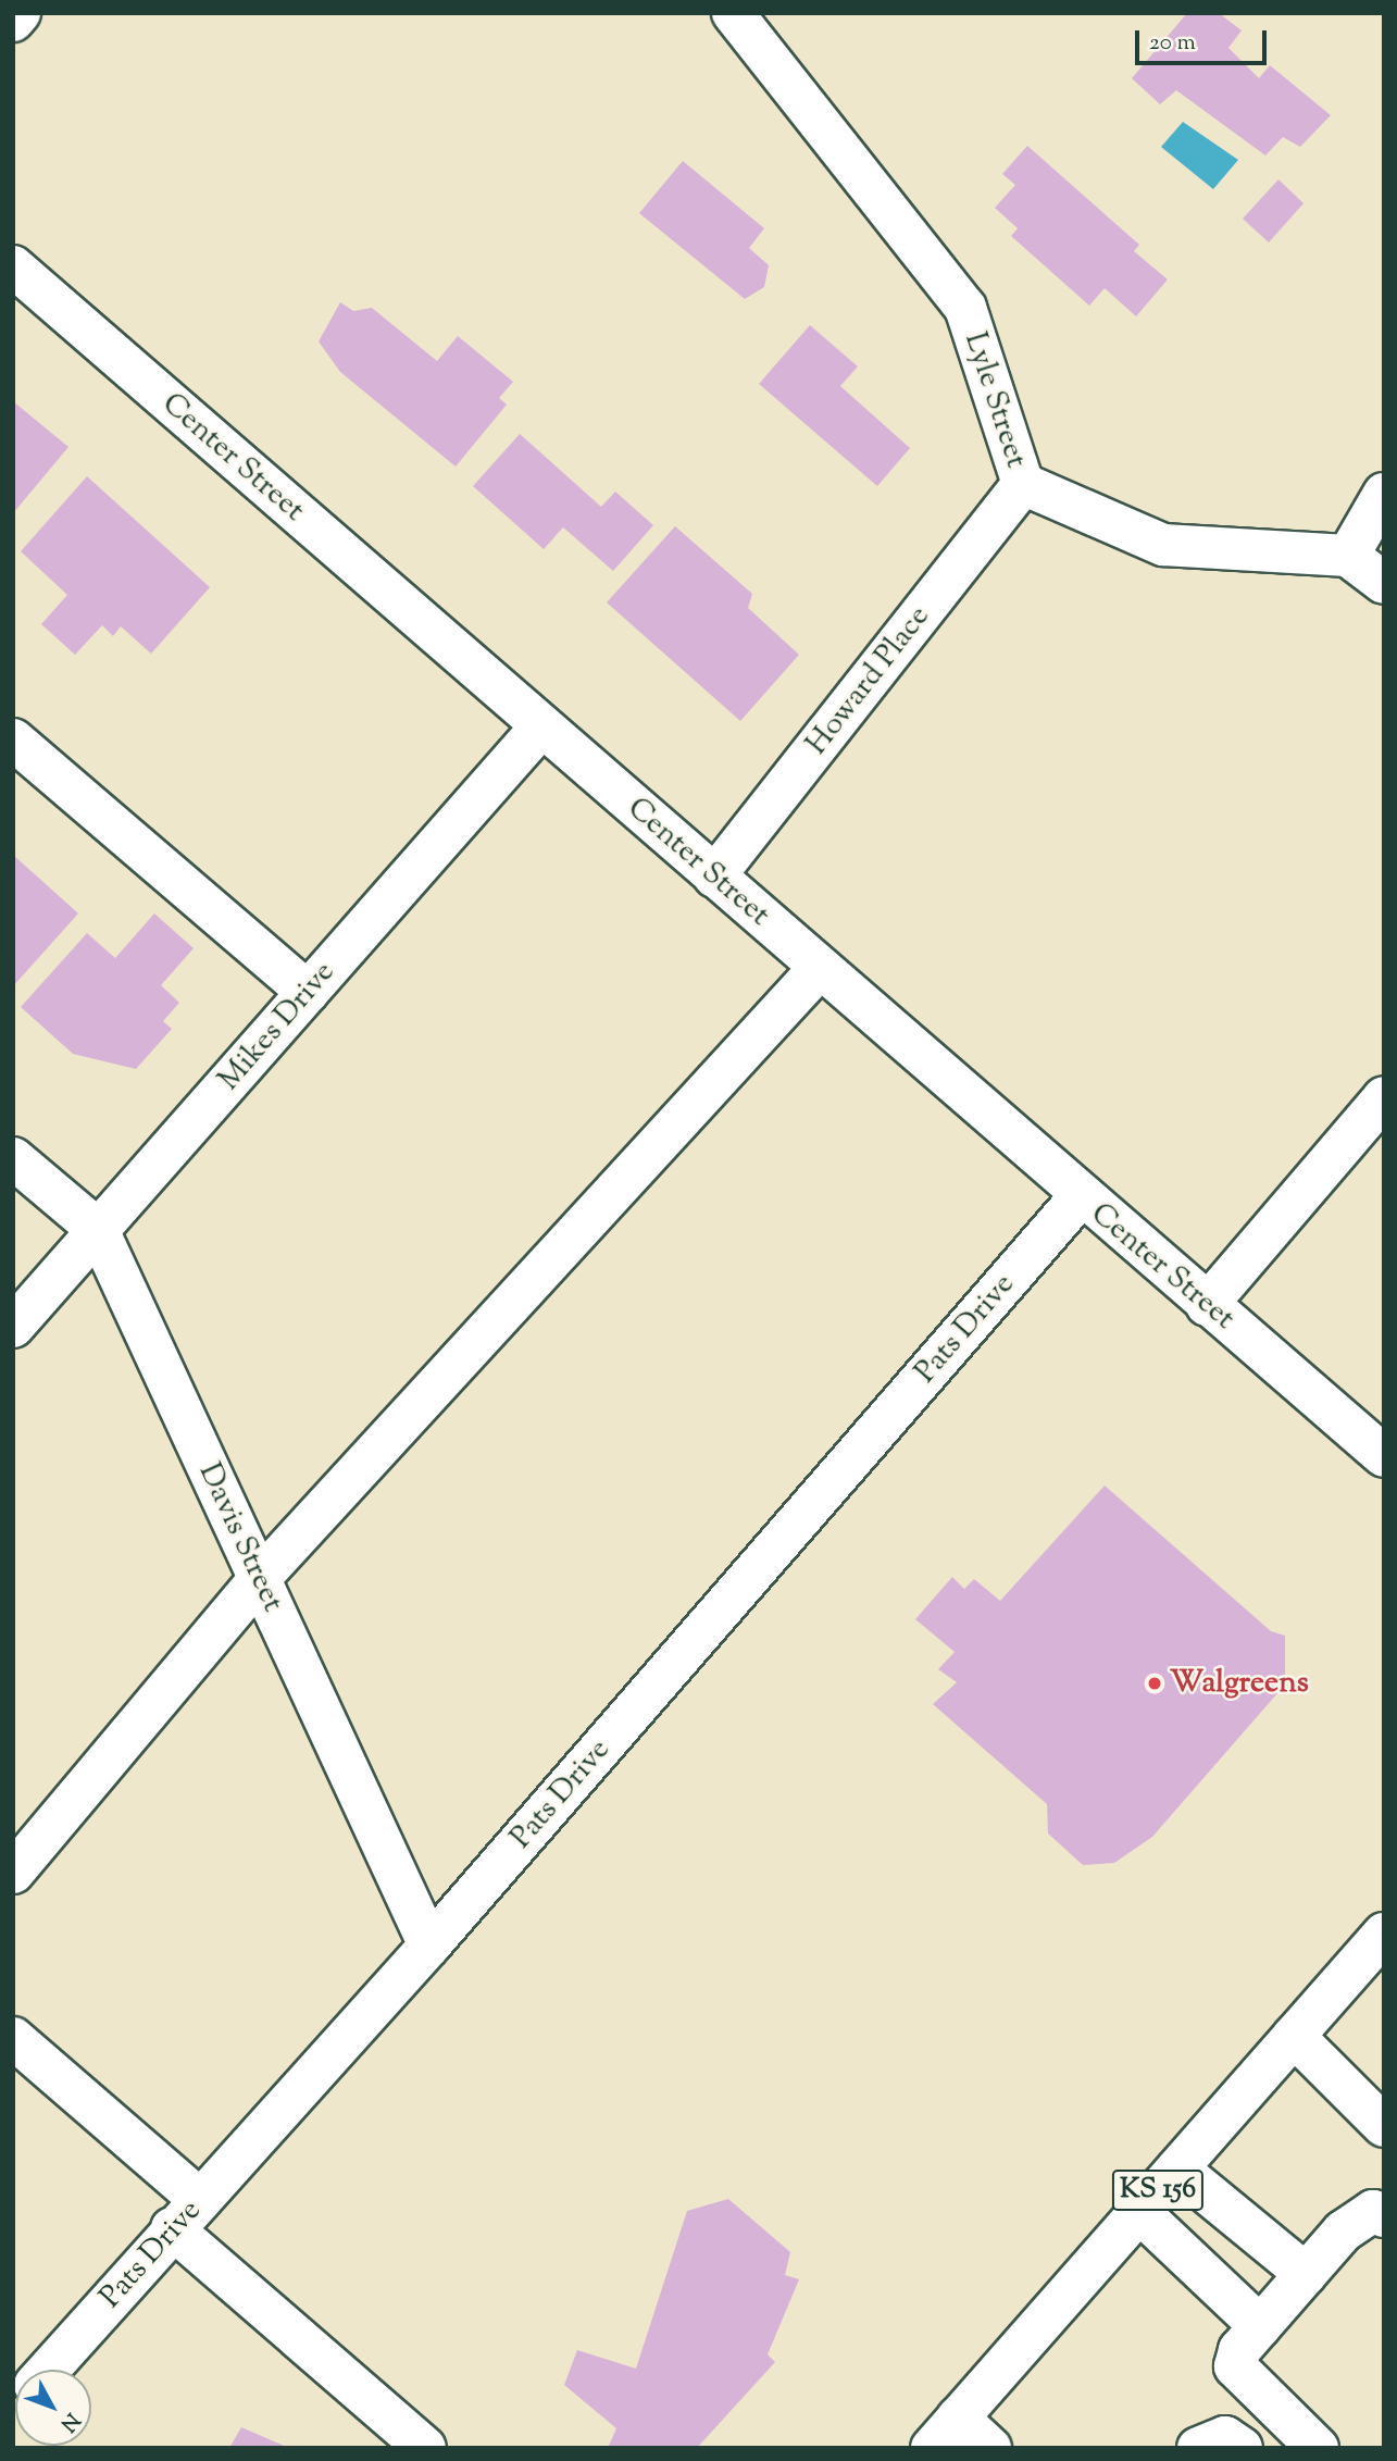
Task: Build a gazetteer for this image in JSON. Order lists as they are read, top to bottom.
{
  "streets": {
    "street": [
      "Lyle Street",
      "Center Street",
      "Howard Place",
      "Mikes Drive",
      "Pats Drive",
      "Davis Street",
      "KS 156"
    ]
  },
  "crossings": [
    ["Lyle Street", "Howard Place"],
    ["Center Street", "Howard Place"],
    ["Center Street", "Mikes Drive"],
    ["Center Street", "Pats Drive"],
    ["Mikes Drive", "Davis Street"],
    ["Pats Drive", "Davis Street"]
  ],
  "places": ["Walgreens"],
  "scale_bar": "20 m",
  "north": "bottom right"
}
